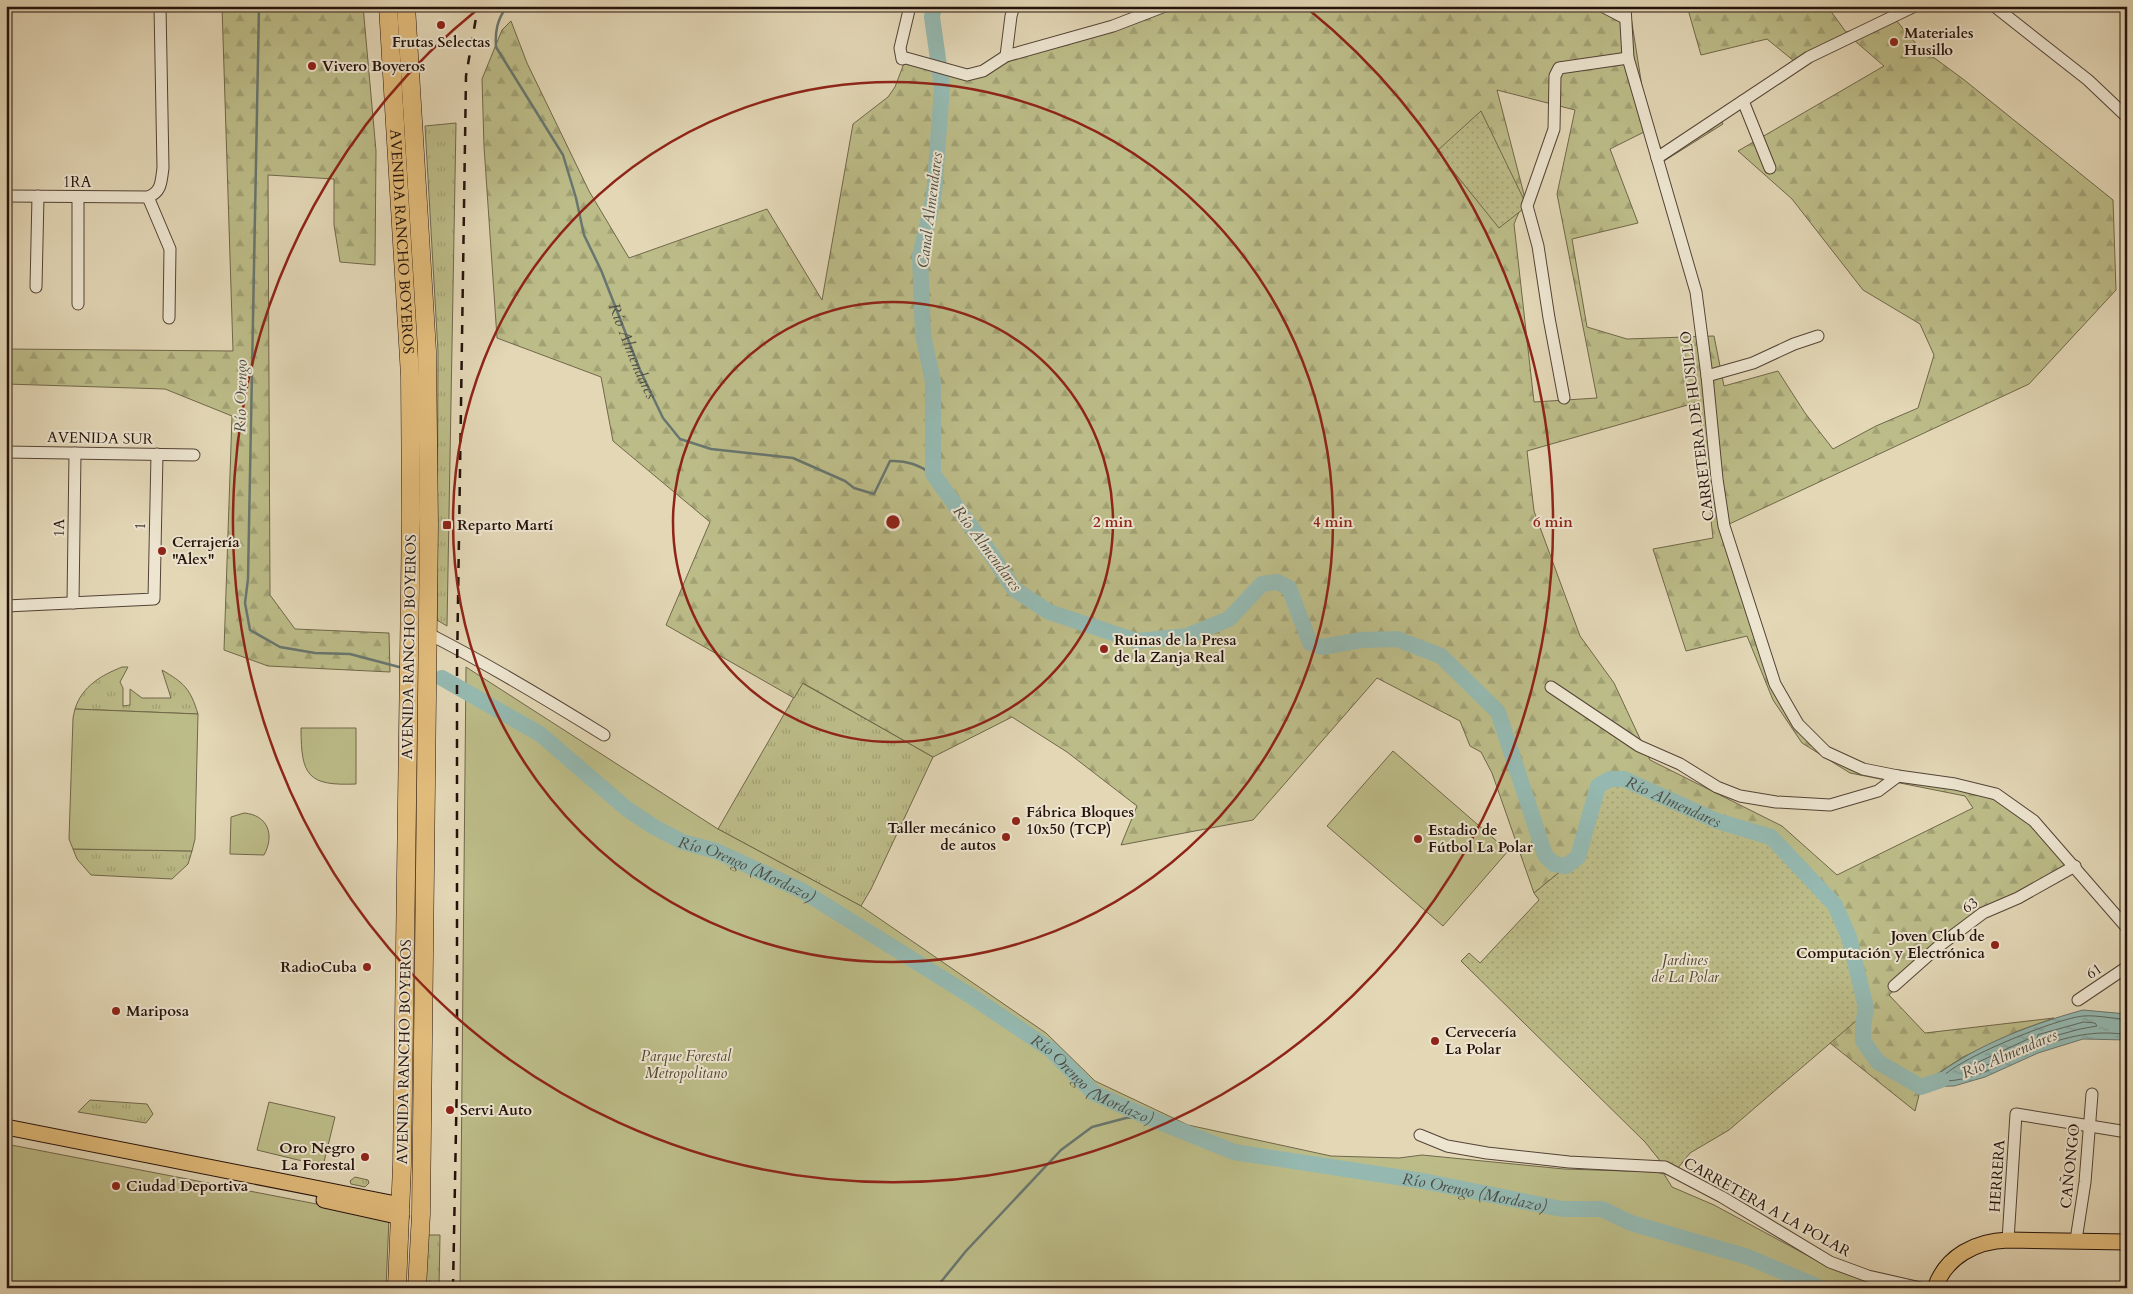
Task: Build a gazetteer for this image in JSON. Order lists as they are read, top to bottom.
{
  "streets": {
    "highway": ["AVENIDA RANCHO BOYEROS"],
    "street": [
      "1RA",
      "CARRETERA DE HUSILLO",
      "AVENIDA SUR",
      "1",
      "1A",
      "63",
      "61",
      "CAÑONGO",
      "HERRERA",
      "CARRETERA A LA POLAR"
    ]
  },
  "crossings": [
    ["CARRETERA DE HUSILLO", "63"],
    ["AVENIDA SUR", "1"],
    ["AVENIDA SUR", "1A"],
    ["1", "1A"],
    ["CAÑONGO", "HERRERA"]
  ],
  "water": [
    "Canal Almendares",
    "Río Almendares",
    "Río Orengo",
    "Río Orengo (Mordazo)"
  ],
  "parks": ["Jardines de La Polar", "Parque Forestal Metropolitano"],
  "places": {
    "other": [
      "Frutas Selectas",
      "Materiales Husillo",
      "Vivero Boyeros",
      "Cerrajería \"Alex\"",
      "Ruinas de la Presa de la Zanja Real",
      "Fábrica Bloques 10x50 (TCP)",
      "Taller mecánico de autos",
      "Estadio de Fútbol La Polar",
      "Joven Club de Computación y Electrónica",
      "RadioCuba",
      "Mariposa",
      "Cervecería La Polar",
      "Servi Auto",
      "Oro Negro La Forestal",
      "Ciudad Deportiva"
    ],
    "transit": ["Reparto Martí"]
  },
  "rings": ["2 min", "4 min", "6 min"]
}
